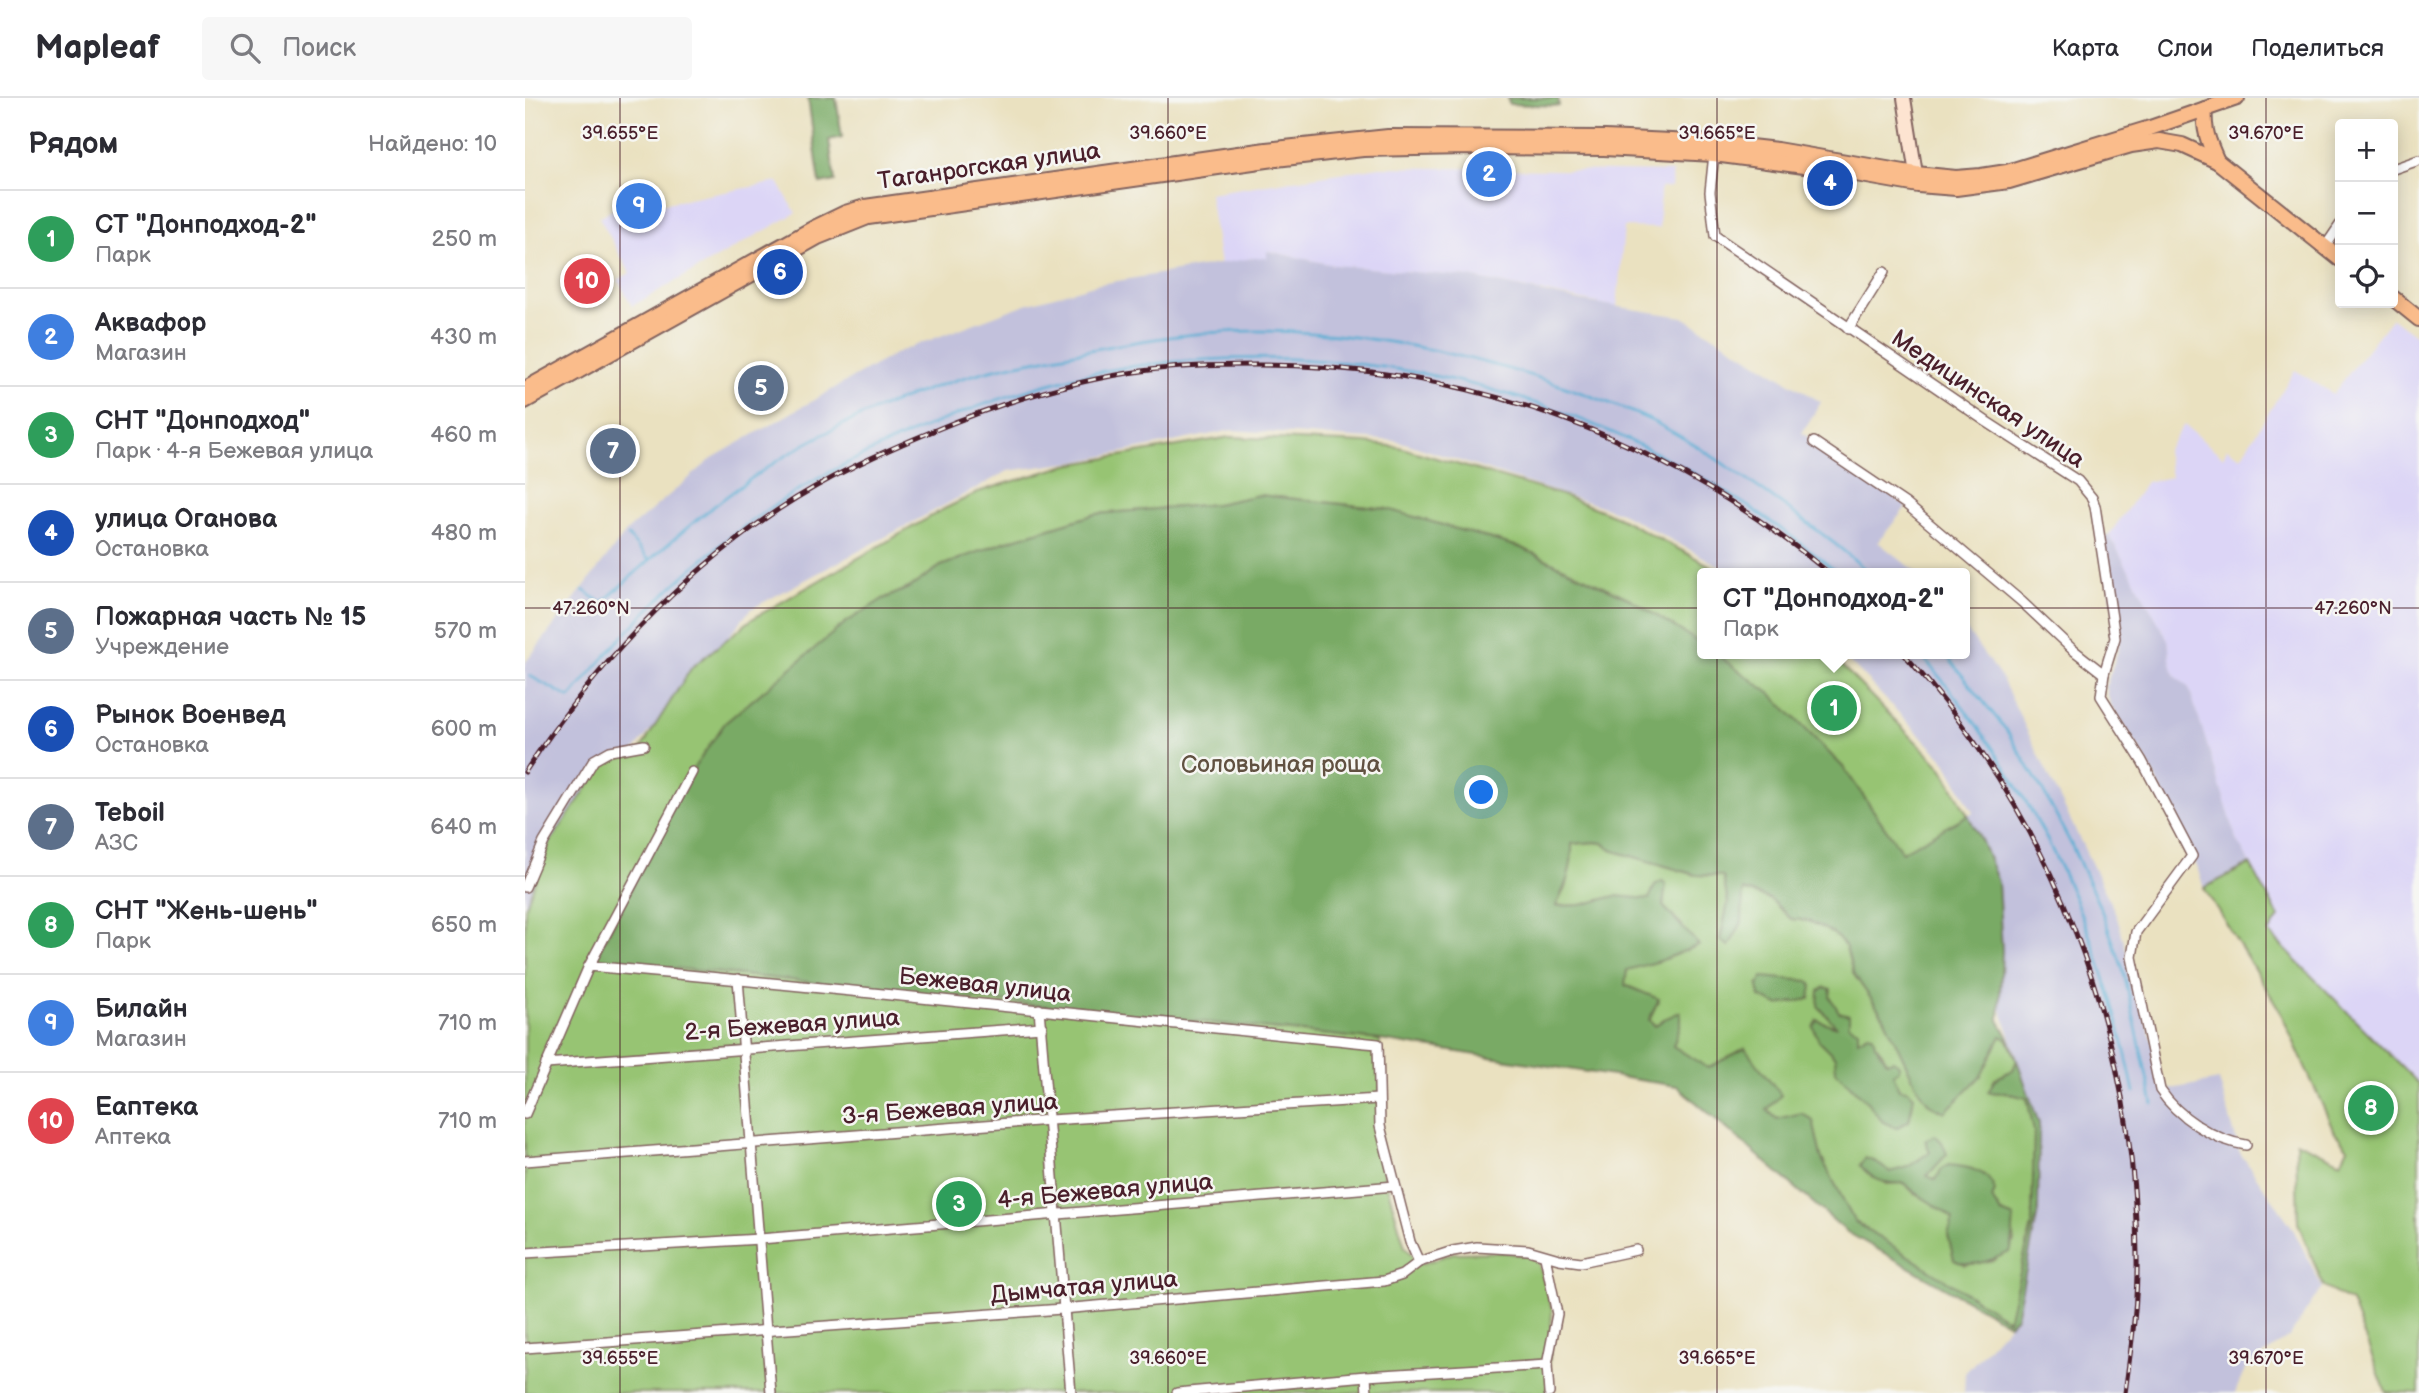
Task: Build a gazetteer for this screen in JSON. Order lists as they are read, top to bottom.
{
  "streets": {
    "main road": ["Таганрогская улица"],
    "street": [
      "Медицинская улица",
      "Бежевая улица",
      "2-я Бежевая улица",
      "3-я Бежевая улица",
      "4-я Бежевая улица",
      "Дымчатая улица"
    ]
  },
  "crossings": [
    ["Таганрогская улица", "Медицинская улица"],
    ["Бежевая улица", "3-я Бежевая улица"]
  ],
  "parks": ["Соловьиная роща"],
  "page": {
    "header": "Mapleaf",
    "search": "Поиск",
    "nav": ["Карта", "Слои", "Поделиться"],
    "heading": ["Рядом", "Найдено: 10"],
    "map_buttons": ["+", "−"],
    "pins": [
      "2",
      "4",
      "9",
      "6",
      "10",
      "5",
      "7",
      "1",
      "8",
      "3"
    ],
    "list": [
      {
        "mark": "1",
        "name": "СТ \"Донподход-2\"",
        "note": "Парк",
        "value": "250 m"
      },
      {
        "mark": "2",
        "name": "Аквафор",
        "note": "Магазин",
        "value": "430 m"
      },
      {
        "mark": "3",
        "name": "СНТ \"Донподход\"",
        "note": "Парк · 4-я Бежевая улица",
        "value": "460 m"
      },
      {
        "mark": "4",
        "name": "улица Оганова",
        "note": "Остановка",
        "value": "480 m"
      },
      {
        "mark": "5",
        "name": "Пожарная часть № 15",
        "note": "Учреждение",
        "value": "570 m"
      },
      {
        "mark": "6",
        "name": "Рынок Военвед",
        "note": "Остановка",
        "value": "600 m"
      },
      {
        "mark": "7",
        "name": "Teboil",
        "note": "АЗС",
        "value": "640 m"
      },
      {
        "mark": "8",
        "name": "СНТ \"Жень-шень\"",
        "note": "Парк",
        "value": "650 m"
      },
      {
        "mark": "9",
        "name": "Билайн",
        "note": "Магазин",
        "value": "710 m"
      },
      {
        "mark": "10",
        "name": "Еаптека",
        "note": "Аптека",
        "value": "710 m"
      }
    ],
    "popup": ["СТ \"Донподход-2\"", "Парк"]
  },
  "coordinates": [
    "39.655°E",
    "39.660°E",
    "39.665°E",
    "39.670°E",
    "47.260°N"
  ]
}
